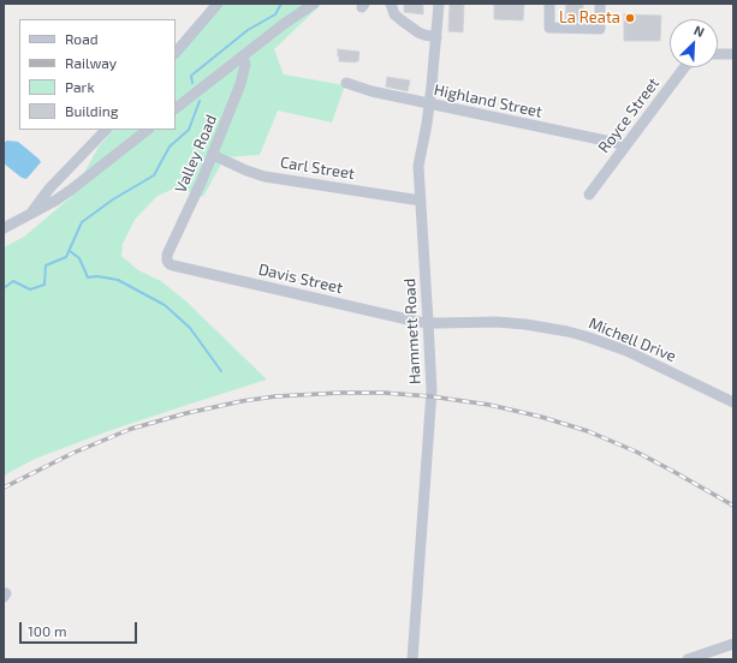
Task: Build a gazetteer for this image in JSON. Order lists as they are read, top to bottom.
{
  "streets": {
    "street": [
      "Highland Street",
      "Royce Street",
      "Valley Road",
      "Carl Street",
      "Davis Street",
      "Hammett Road",
      "Michell Drive"
    ]
  },
  "crossings": [
    ["Highland Street", "Royce Street"],
    ["Highland Street", "Hammett Road"],
    ["Valley Road", "Carl Street"],
    ["Valley Road", "Davis Street"],
    ["Carl Street", "Hammett Road"],
    ["Davis Street", "Hammett Road"],
    ["Davis Street", "Michell Drive"],
    ["Hammett Road", "Michell Drive"]
  ],
  "places": ["La Reata"],
  "legend": [
    "Road",
    "Railway",
    "Park",
    "Building"
  ],
  "scale_bar": "100 m",
  "north": "top right"
}
